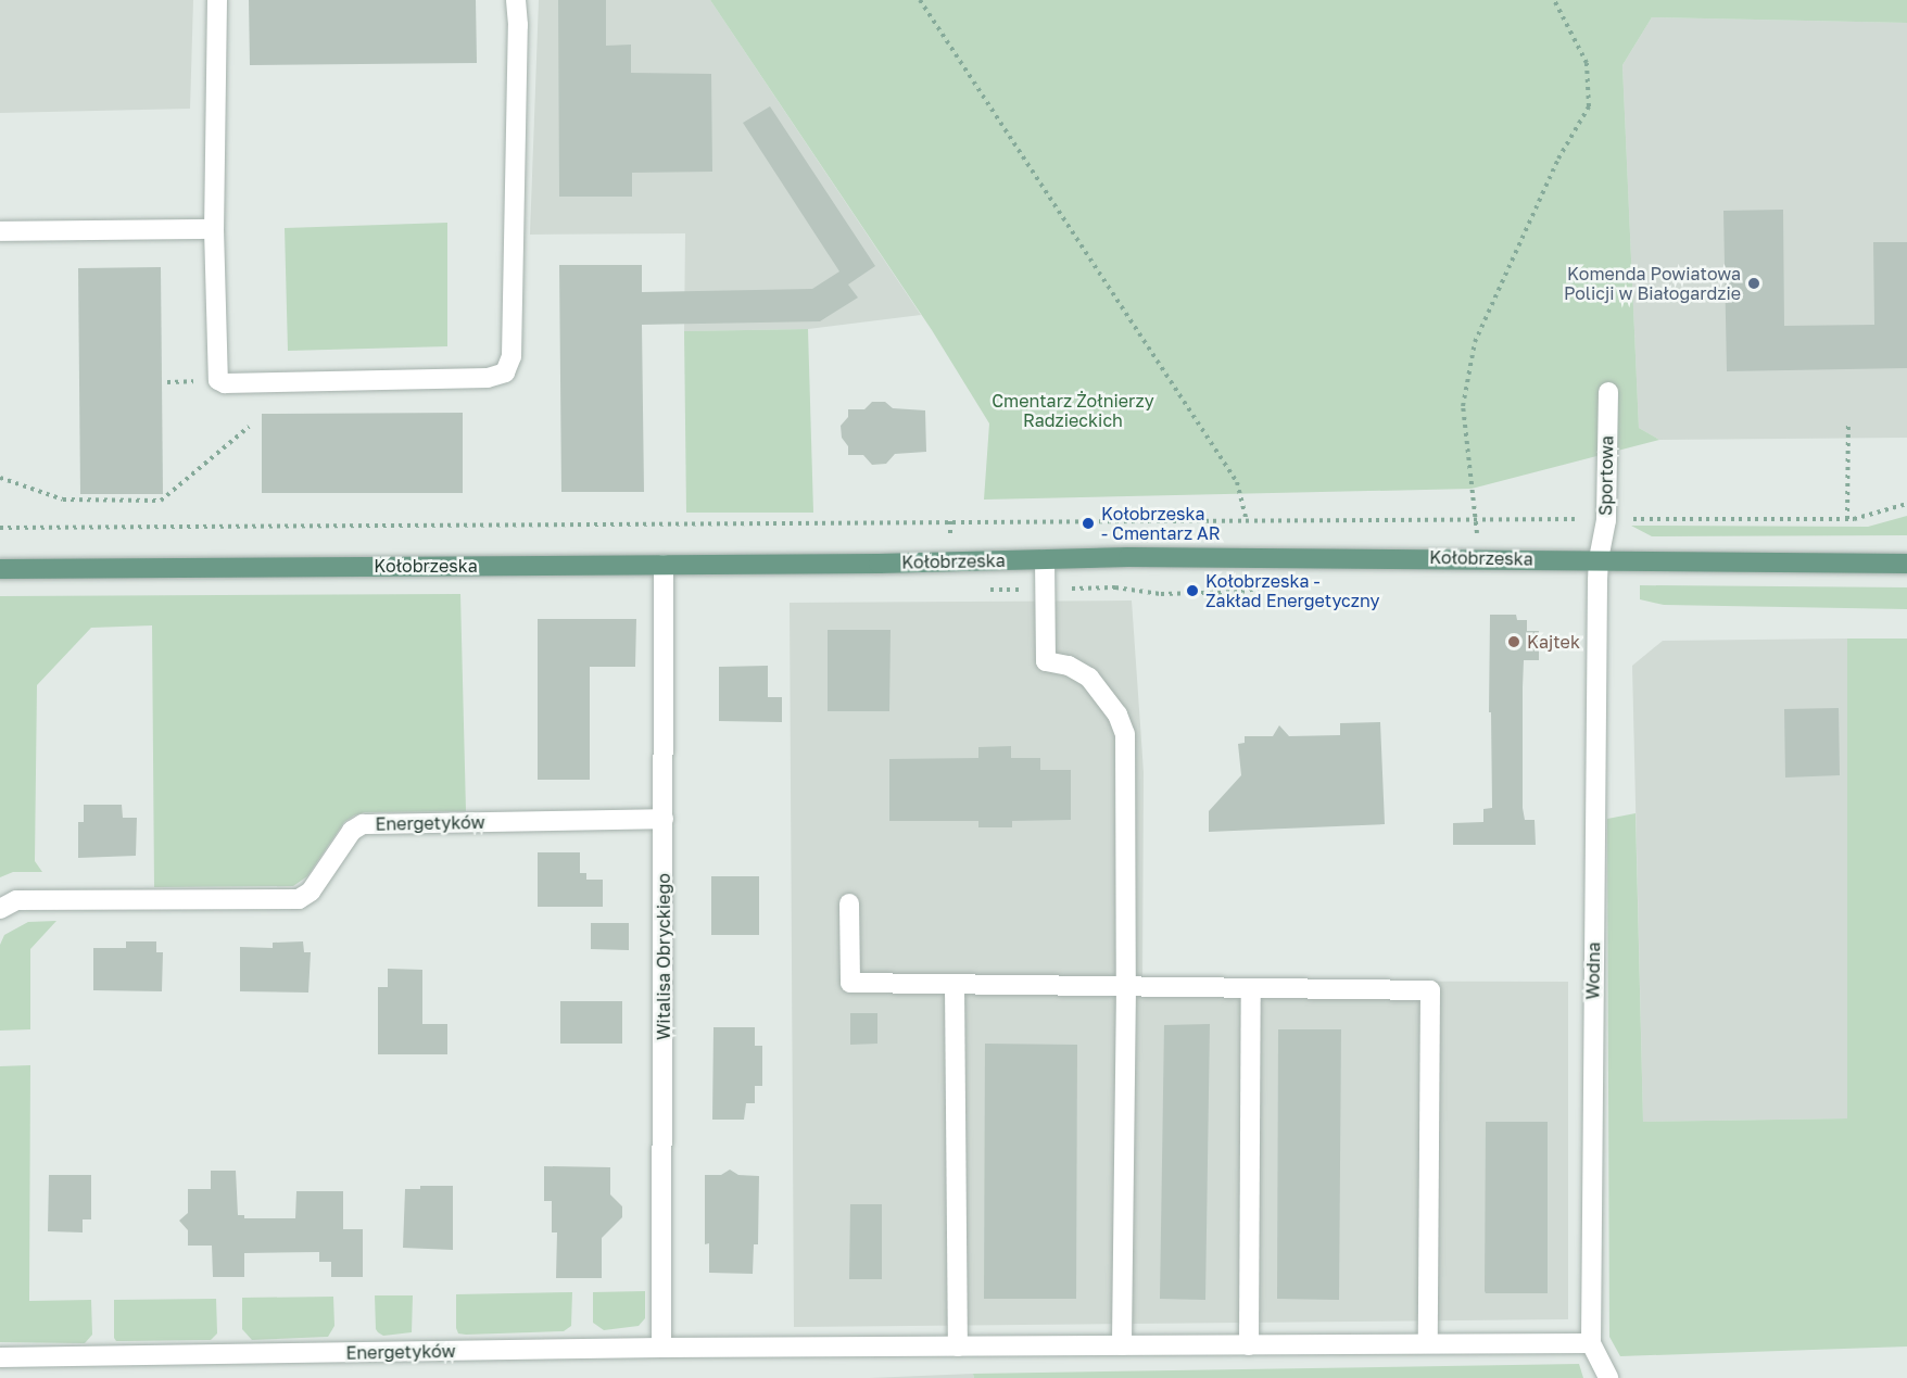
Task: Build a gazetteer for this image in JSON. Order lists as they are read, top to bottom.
{
  "streets": {
    "main road": ["Kołobrzeska"],
    "street": [
      "Sportowa",
      "Energetyków",
      "Witalisa Obryckiego",
      "Wodna"
    ]
  },
  "crossings": [
    ["Sportowa", "Kołobrzeska"],
    ["Sportowa", "Wodna"],
    ["Kołobrzeska", "Witalisa Obryckiego"],
    ["Kołobrzeska", "Wodna"],
    ["Energetyków", "Witalisa Obryckiego"],
    ["Energetyków", "Wodna"]
  ],
  "parks": ["Cmentarz Żołnierzy Radzieckich"],
  "places": [
    "Komenda Powiatowa Policji w Białogardzie",
    "Kołobrzeska - Cmentarz AR",
    "Kołobrzeska - Zakład Energetyczny",
    "Kajtek"
  ]
}
